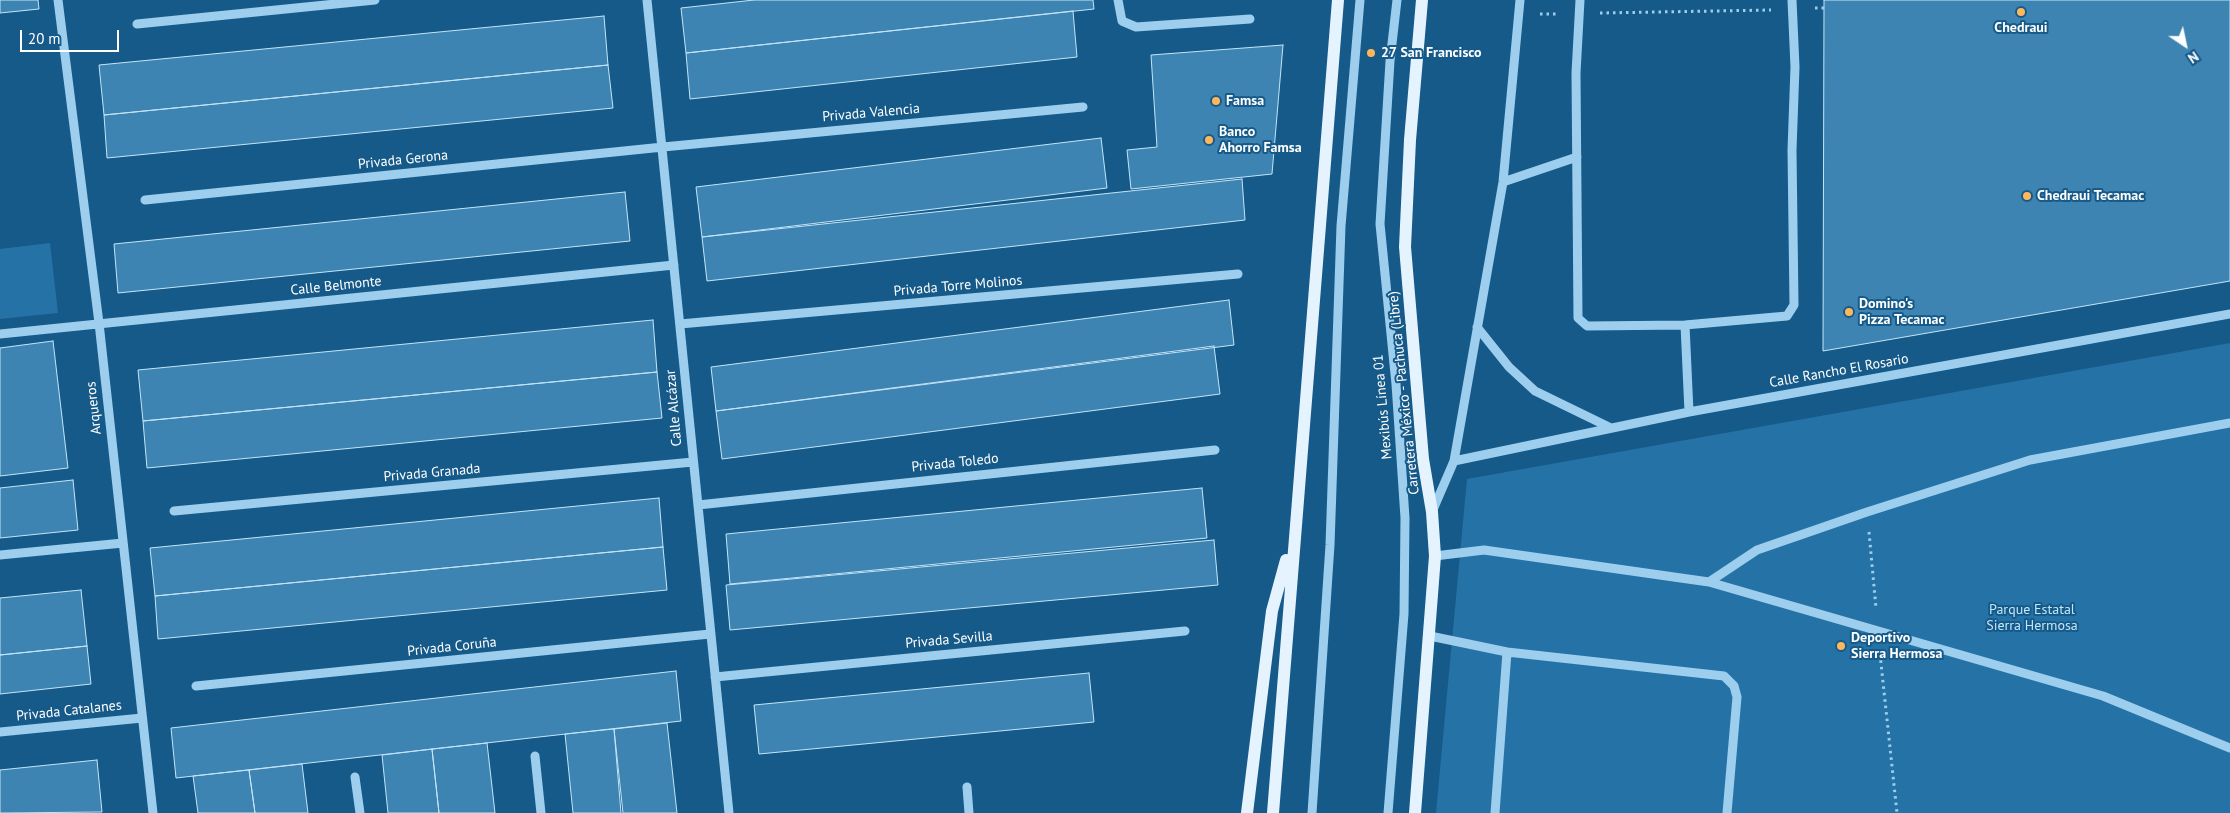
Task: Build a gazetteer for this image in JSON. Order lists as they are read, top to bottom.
{
  "streets": {
    "main road": ["Carretera México - Pachuca (Libre)"],
    "street": [
      "Privada Valencia",
      "Privada Gerona",
      "Calle Belmonte",
      "Privada Torre Molinos",
      "Calle Rancho El Rosario",
      "Mexibús Línea 01",
      "Arqueros",
      "Calle Alcázar",
      "Privada Toledo",
      "Privada Granada",
      "Privada Sevilla",
      "Privada Coruña",
      "Privada Catalanes"
    ]
  },
  "crossings": [
    ["Privada Valencia", "Privada Gerona"],
    ["Privada Valencia", "Calle Alcázar"],
    ["Privada Gerona", "Calle Alcázar"],
    ["Calle Belmonte", "Arqueros"],
    ["Calle Belmonte", "Calle Alcázar"],
    ["Privada Torre Molinos", "Calle Alcázar"],
    ["Arqueros", "Privada Catalanes"],
    ["Calle Alcázar", "Privada Toledo"],
    ["Calle Alcázar", "Privada Granada"],
    ["Calle Alcázar", "Privada Sevilla"],
    ["Calle Alcázar", "Privada Coruña"]
  ],
  "parks": ["Parque Estatal Sierra Hermosa"],
  "places": [
    "Chedraui",
    "27 San Francisco",
    "Famsa",
    "Banco Ahorro Famsa",
    "Chedraui Tecamac",
    "Domino's Pizza Tecamac",
    "Deportivo Sierra Hermosa"
  ],
  "scale_bar": "20 m",
  "north": "bottom right"
}
